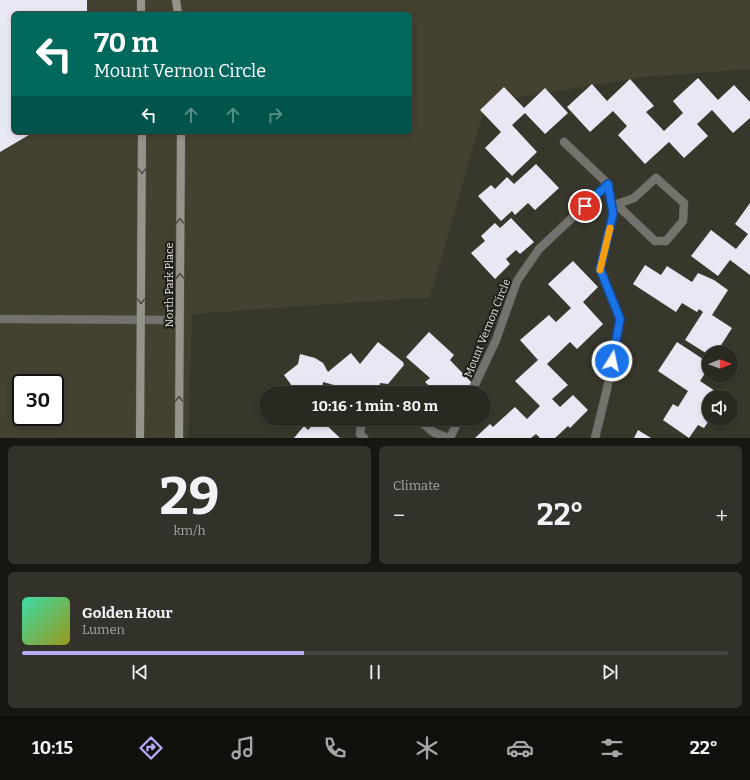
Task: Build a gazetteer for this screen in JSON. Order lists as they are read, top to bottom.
{
  "streets": {
    "street": ["North Park Place", "Mount Vernon Circle"]
  },
  "north": "right",
  "page": {
    "turn": ["70 m", "Mount Vernon Circle"],
    "limit": "30",
    "trip": "10:16 · 1 min · 80 m",
    "tile": [
      ["29", "km/h"],
      "Climate"
    ],
    "heat": ["−", "22°", "+"],
    "song": ["Golden Hour", "Lumen"],
    "tabs": ["10:15", "22°"]
  }
}
